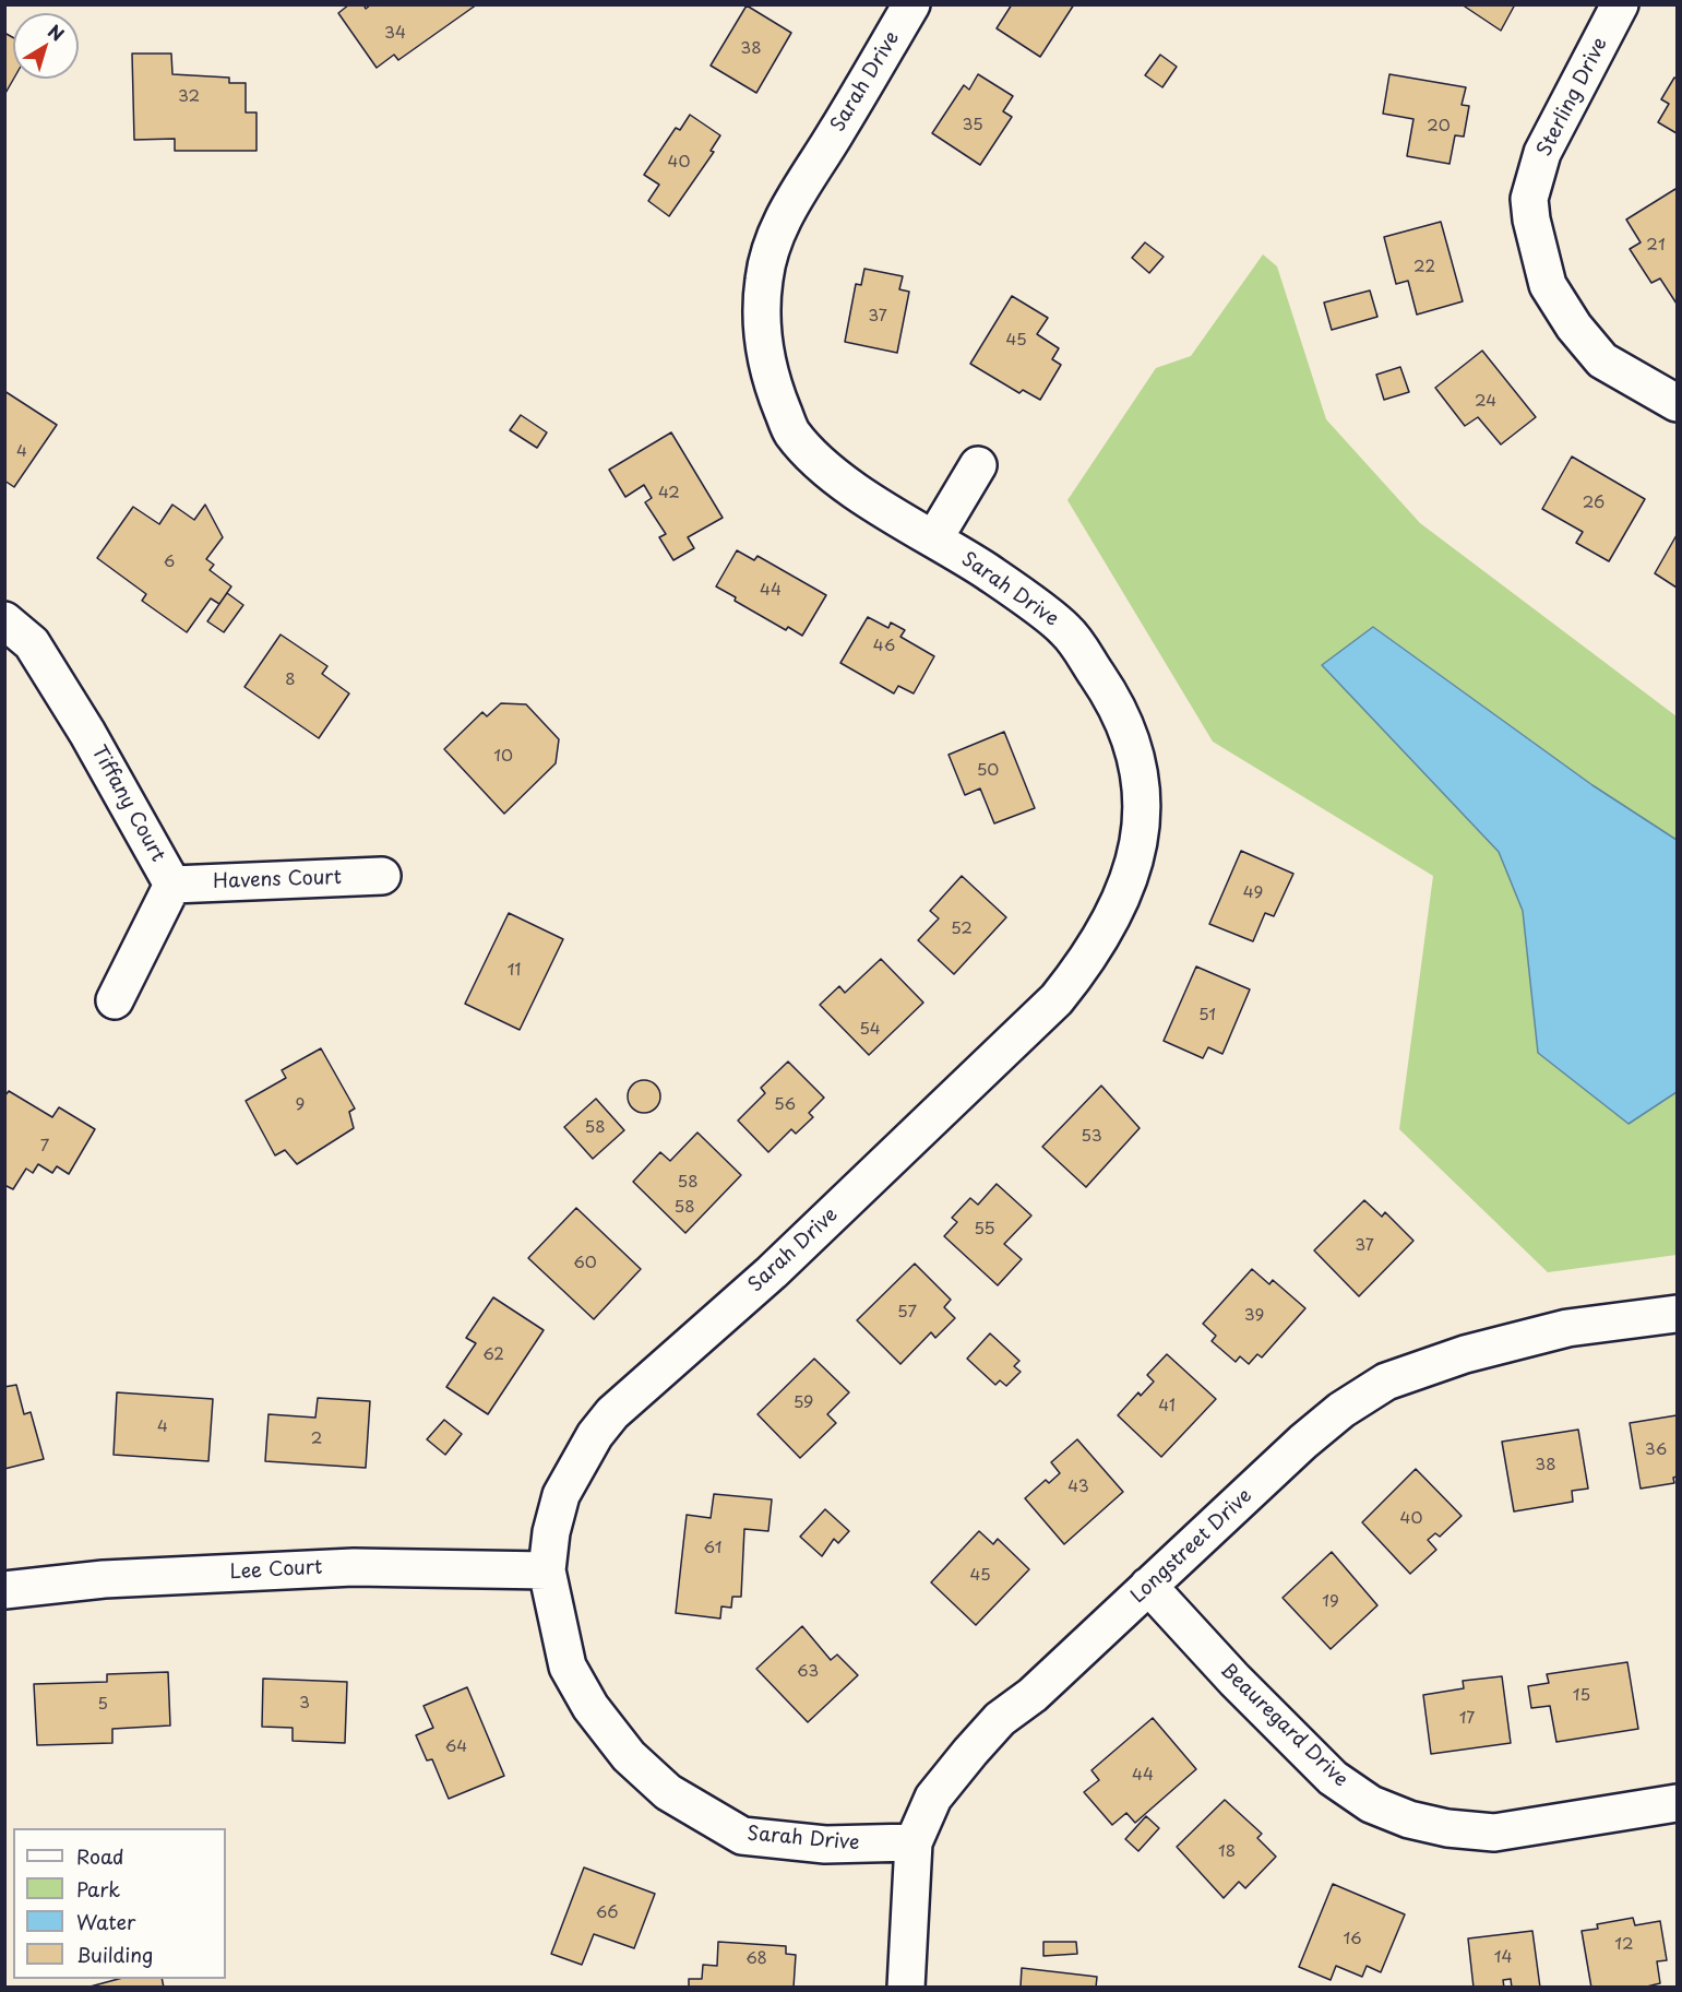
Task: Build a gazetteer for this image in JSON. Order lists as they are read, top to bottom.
{
  "streets": {
    "street": [
      "Sarah Drive",
      "Sterling Drive",
      "Tiffany Court",
      "Havens Court",
      "Longstreet Drive",
      "Lee Court",
      "Beauregard Drive"
    ]
  },
  "crossings": [
    ["Sarah Drive", "Longstreet Drive"],
    ["Sarah Drive", "Lee Court"],
    ["Tiffany Court", "Havens Court"],
    ["Longstreet Drive", "Beauregard Drive"]
  ],
  "house_numbers": [
    "34",
    "38",
    "32",
    "35",
    "20",
    "40",
    "21",
    "22",
    "37",
    "45",
    "24",
    "4",
    "42",
    "26",
    "6",
    "44",
    "46",
    "8",
    "10",
    "50",
    "49",
    "52",
    "11",
    "51",
    "54",
    "9",
    "56",
    "58",
    "53",
    "7",
    "58",
    "58",
    "55",
    "37",
    "60",
    "57",
    "39",
    "62",
    "59",
    "41",
    "4",
    "2",
    "36",
    "38",
    "43",
    "40",
    "61",
    "45",
    "19",
    "63",
    "15",
    "3",
    "5",
    "17",
    "64",
    "44",
    "18",
    "66",
    "16",
    "12",
    "14",
    "68"
  ],
  "legend": [
    "Road",
    "Park",
    "Water",
    "Building"
  ],
  "north": "top right"
}
